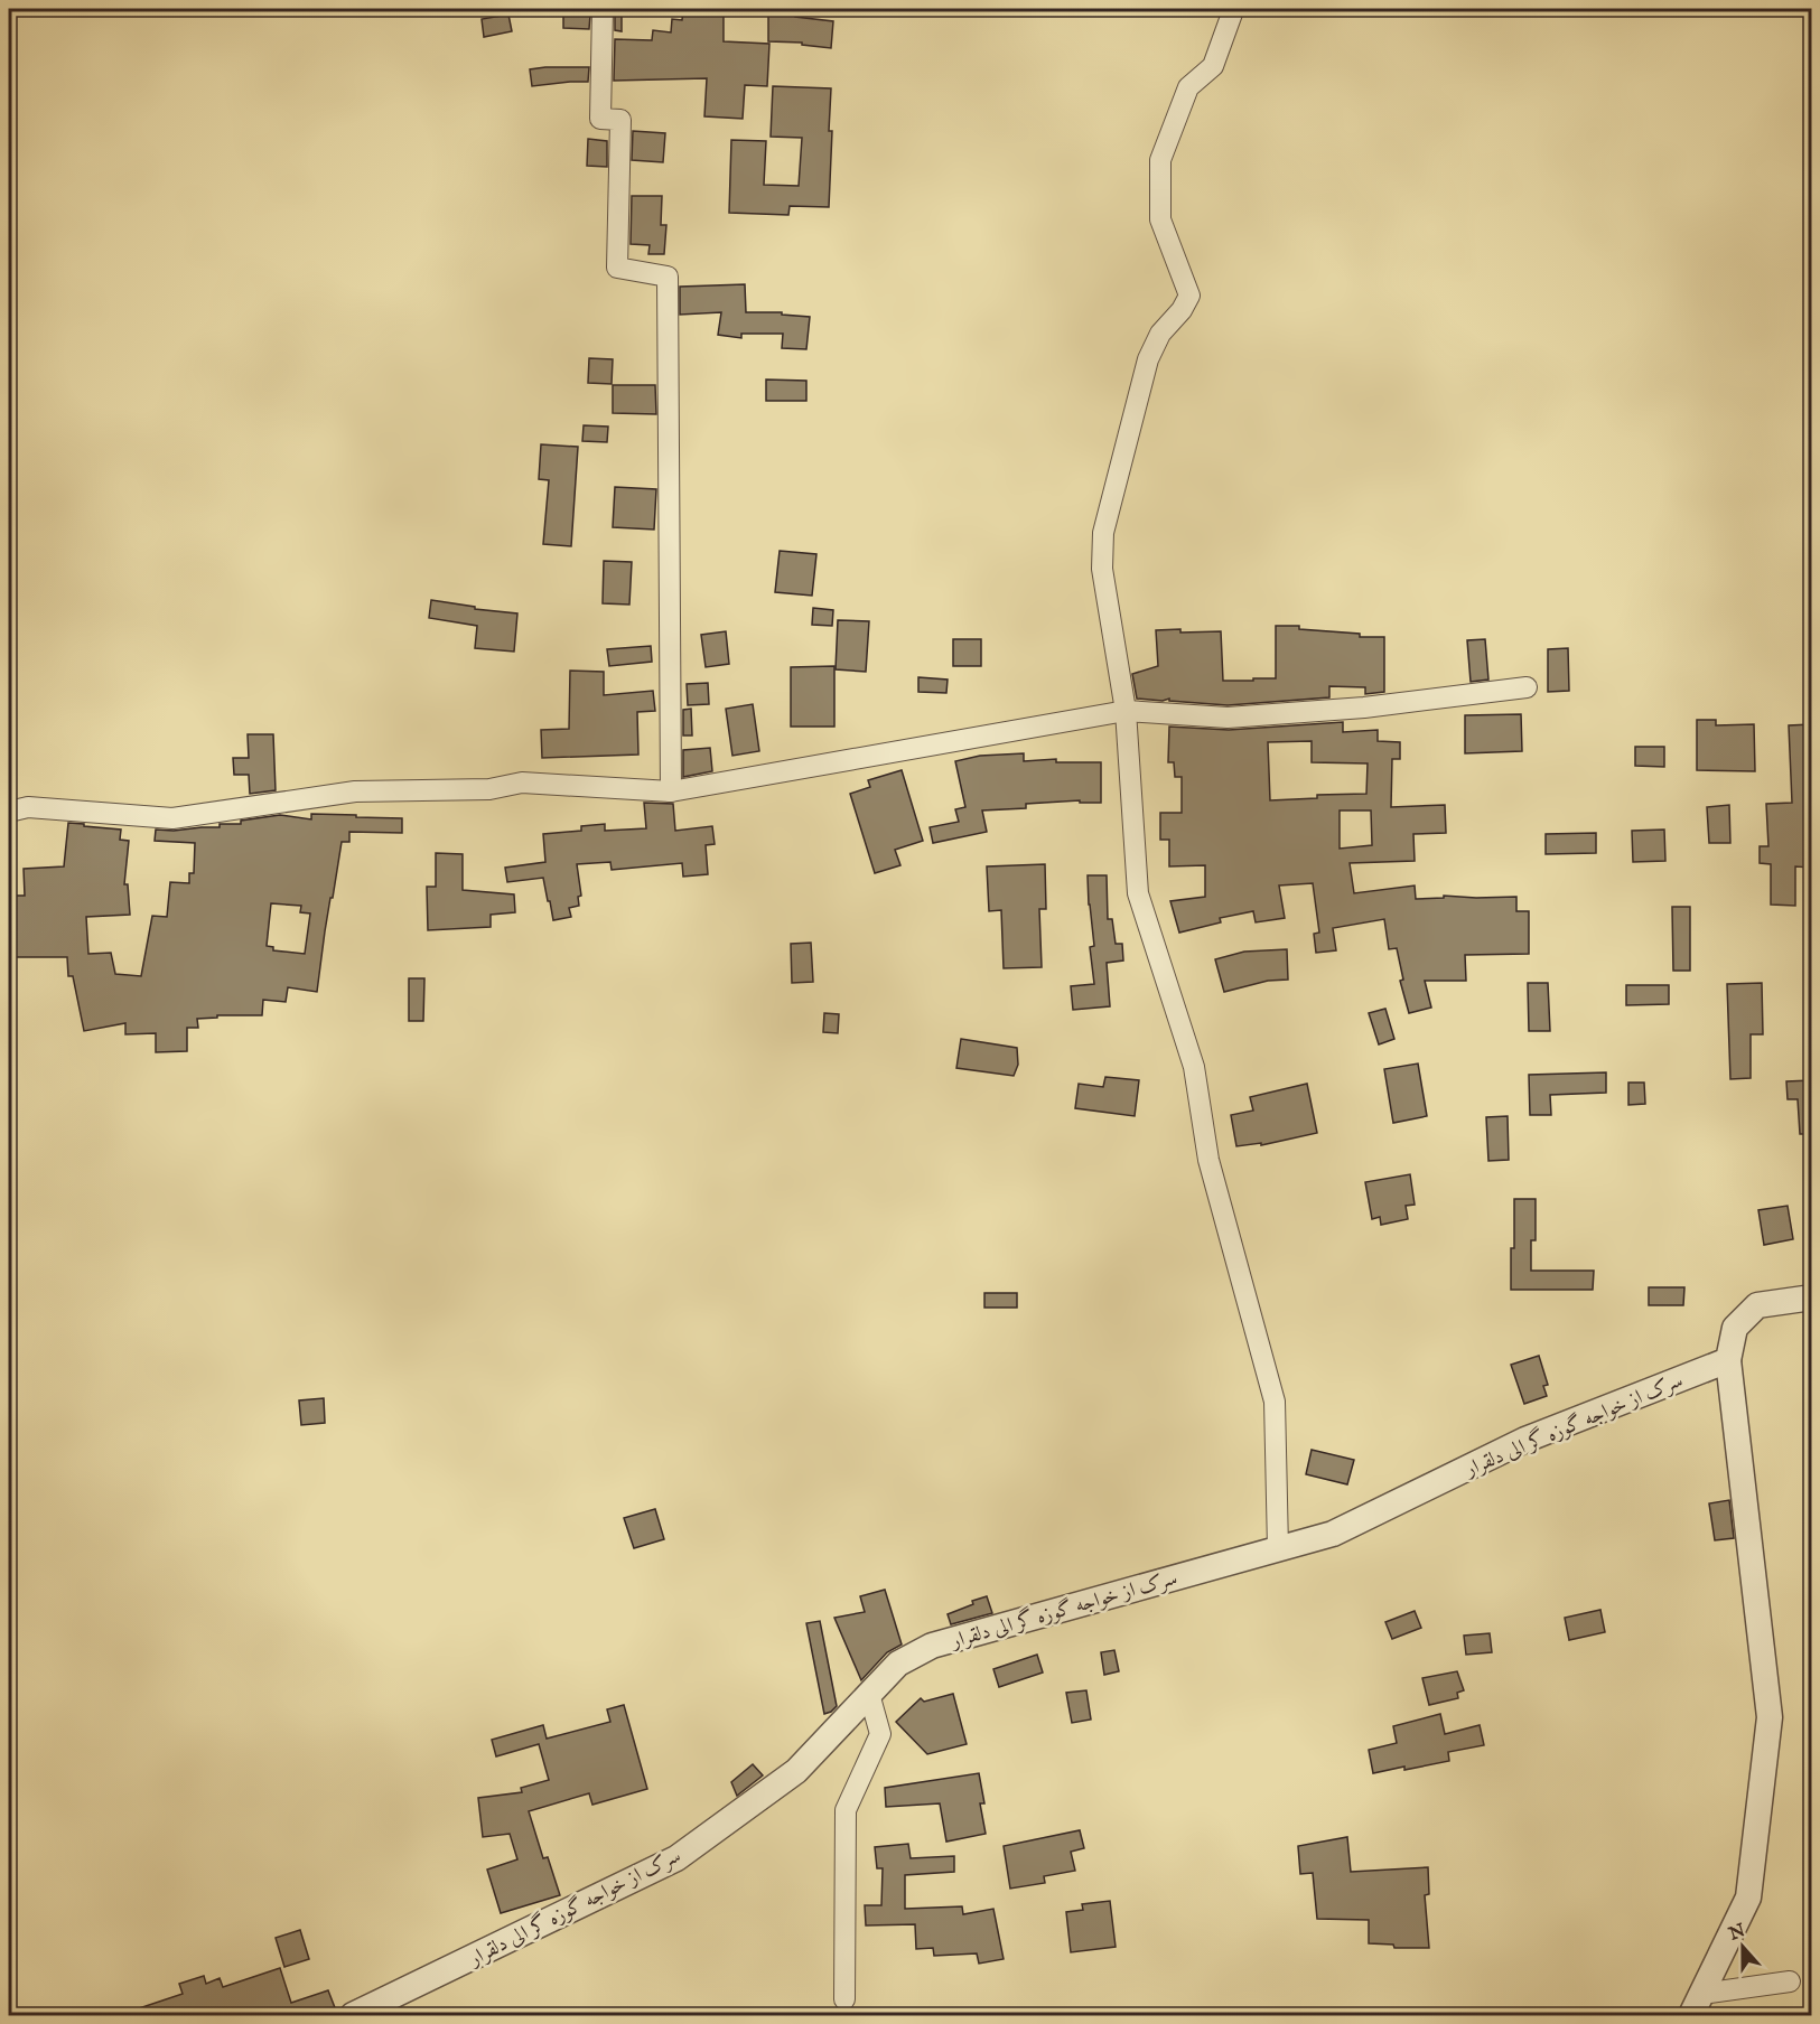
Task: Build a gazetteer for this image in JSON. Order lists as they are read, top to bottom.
{
  "streets": {
    "street": ["سرک از خواجه گوزه گر الی دلقرار"]
  },
  "north": "top"
}
